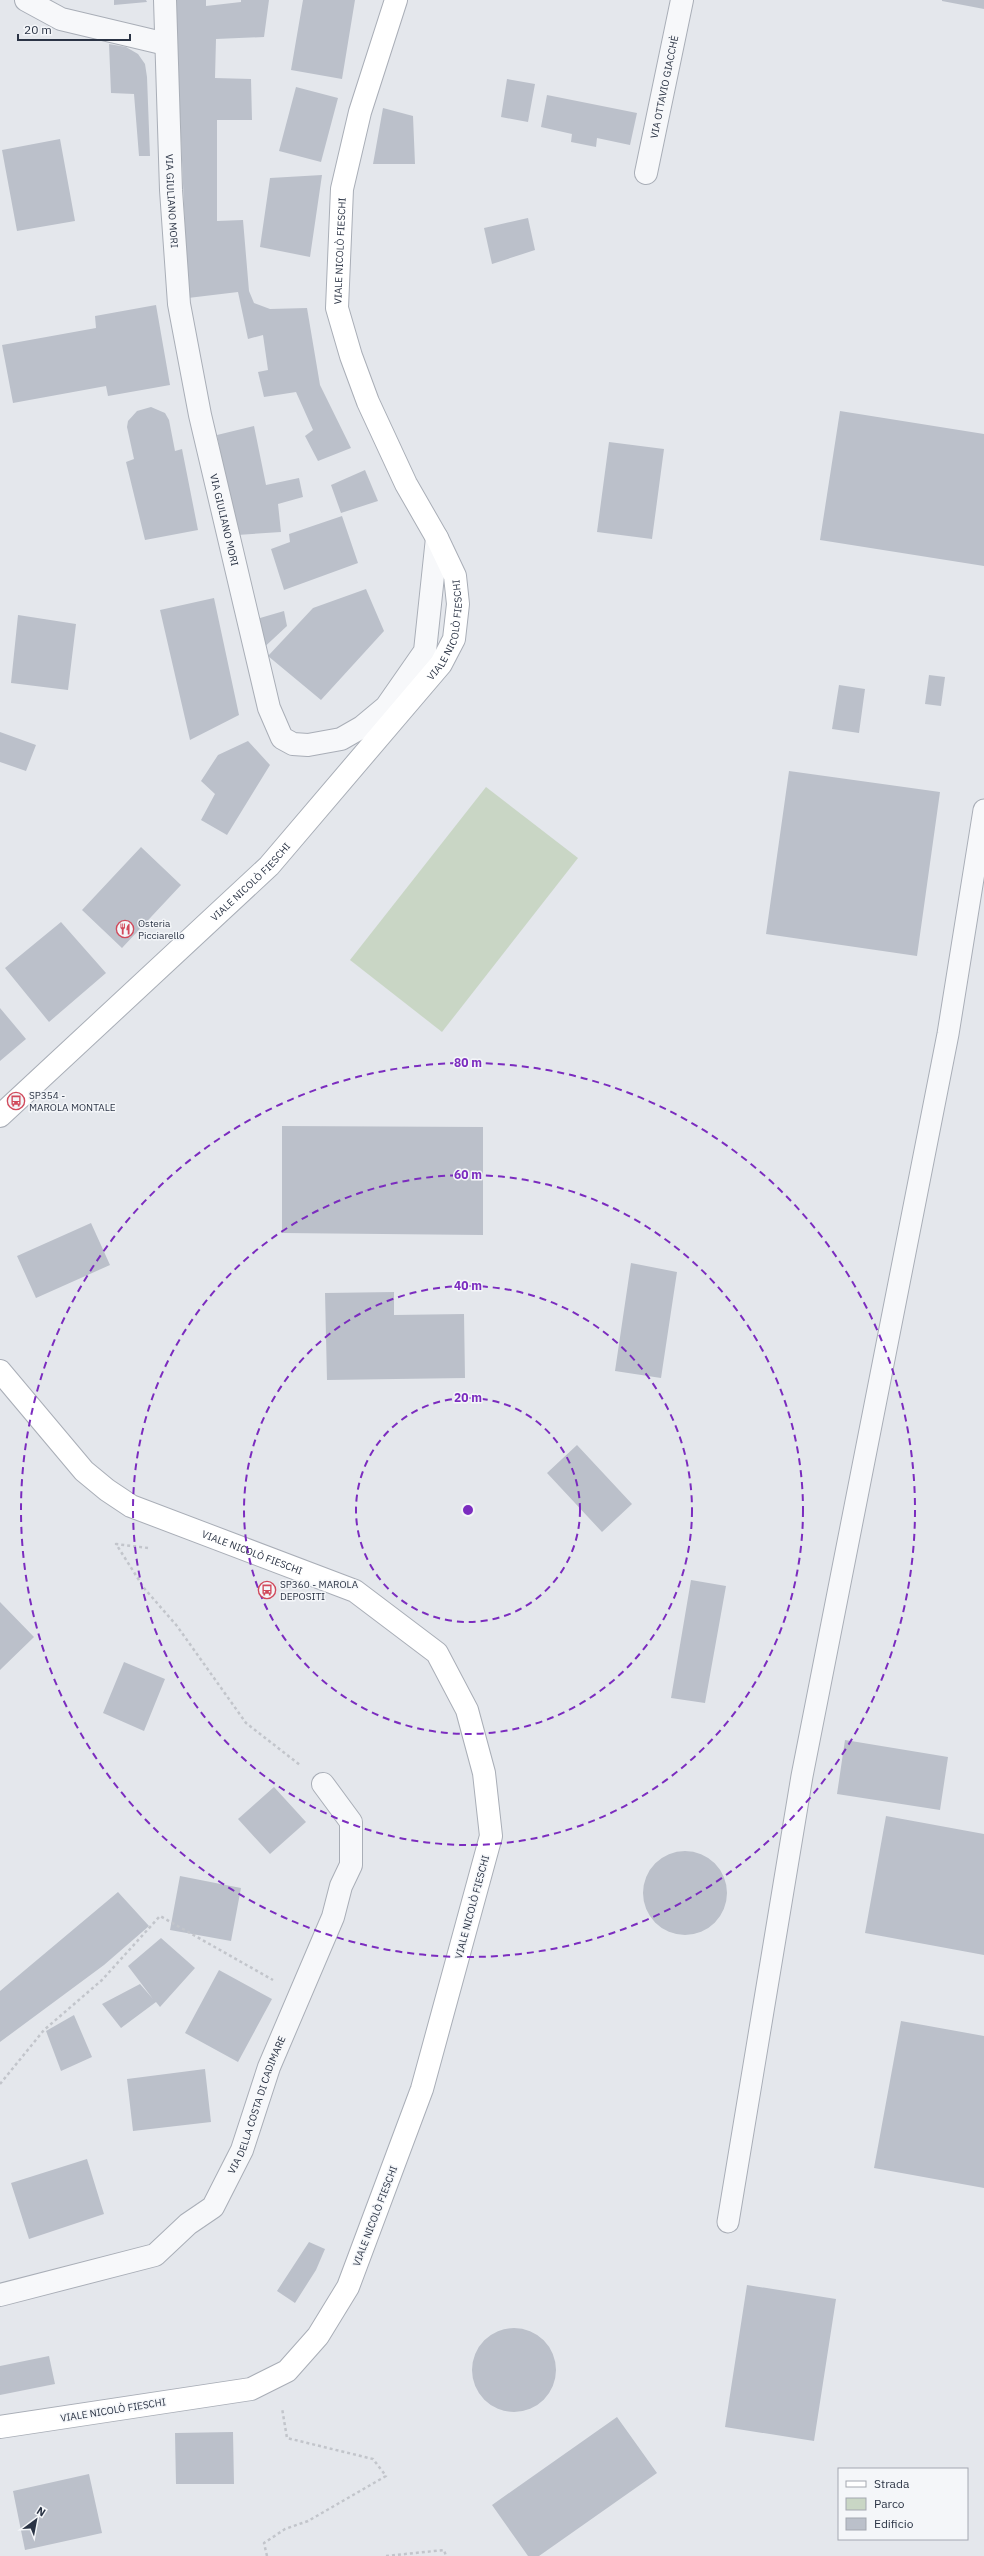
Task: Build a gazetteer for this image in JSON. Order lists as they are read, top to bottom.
{
  "streets": {
    "main road": ["VIALE NICOLÒ FIESCHI"],
    "street": ["VIA OTTAVIO GIACCHÈ", "VIA GIULIANO MORI", "VIA DELLA COSTA DI CADIMARE"]
  },
  "crossings": [
    ["VIA GIULIANO MORI", "VIALE NICOLÒ FIESCHI"]
  ],
  "places": {
    "restaurant": ["Osteria Picciarello"],
    "bus stop": ["SP354 - MAROLA MONTALE", "SP360 - MAROLA DEPOSITI"]
  },
  "legend": ["Strada", "Parco", "Edificio"],
  "scale_bar": "20 m",
  "north": "top right",
  "rings": [
    "80 m",
    "60 m",
    "40 m",
    "20 m"
  ]
}
